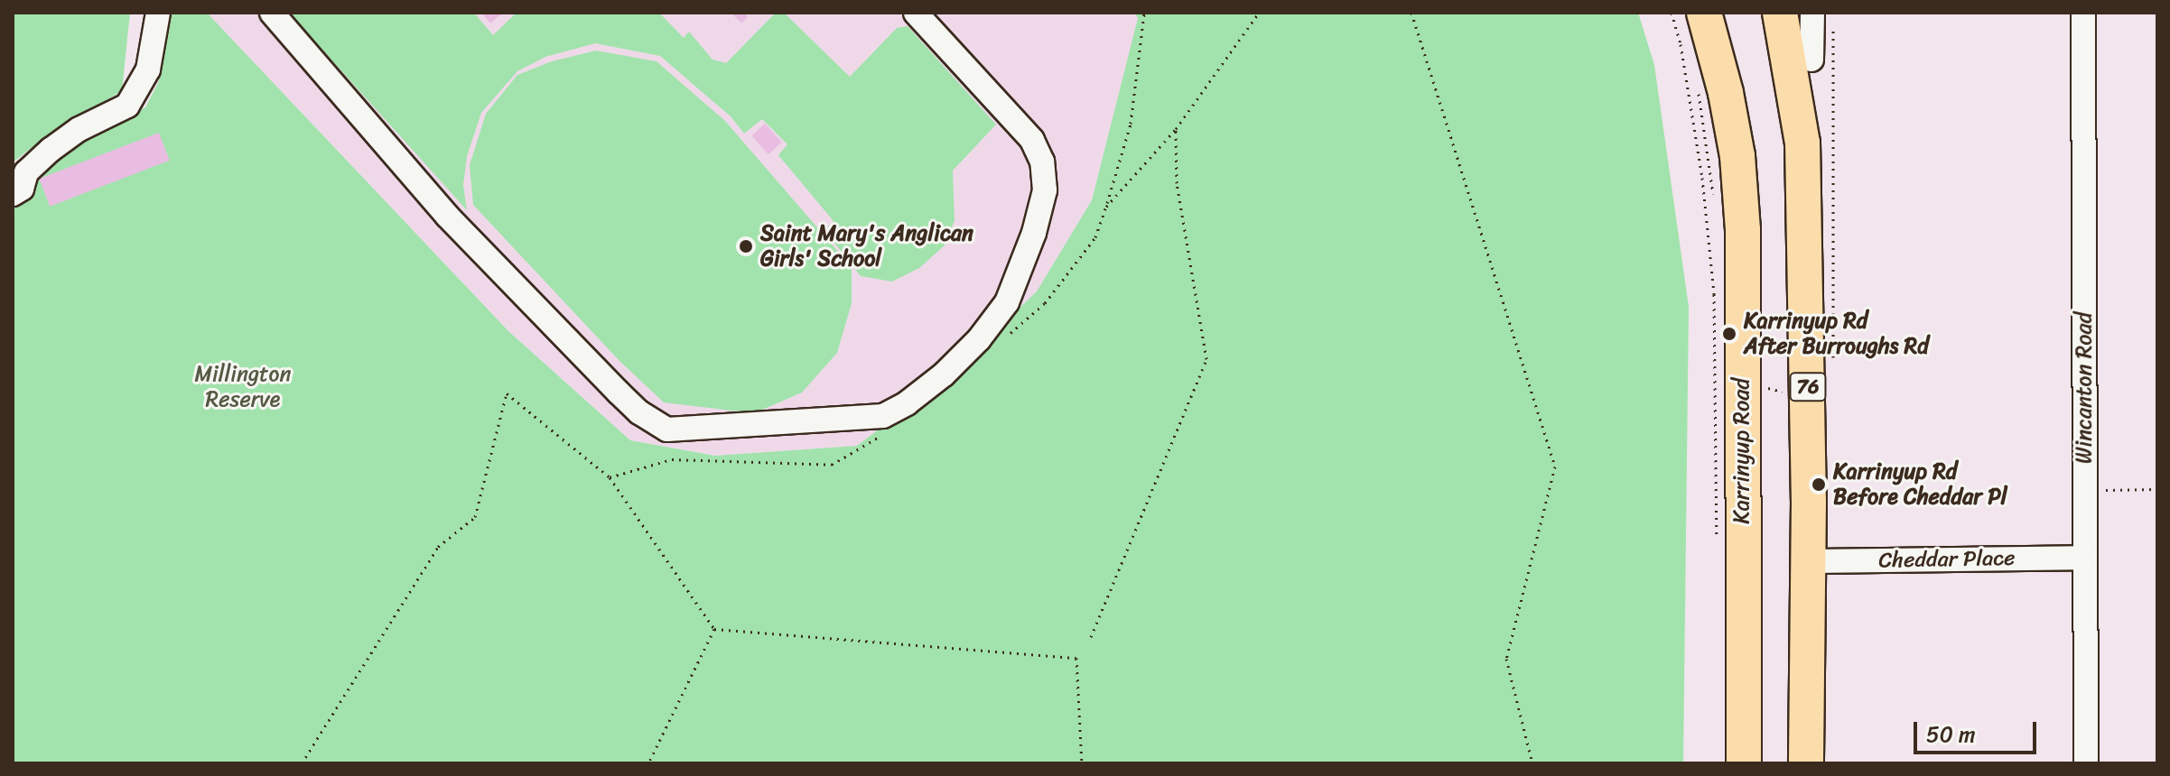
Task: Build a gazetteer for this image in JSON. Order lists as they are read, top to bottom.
{
  "streets": {
    "highway": ["76", "Karrinyup Road"],
    "street": ["Wincanton Road", "Cheddar Place"]
  },
  "crossings": [
    ["76", "Cheddar Place"],
    ["Wincanton Road", "Cheddar Place"]
  ],
  "parks": ["Millington Reserve"],
  "places": ["Saint Mary's Anglican Girls' School", "Karrinyup Rd After Burroughs Rd", "Karrinyup Rd Before Cheddar Pl"],
  "scale_bar": "50 m"
}
